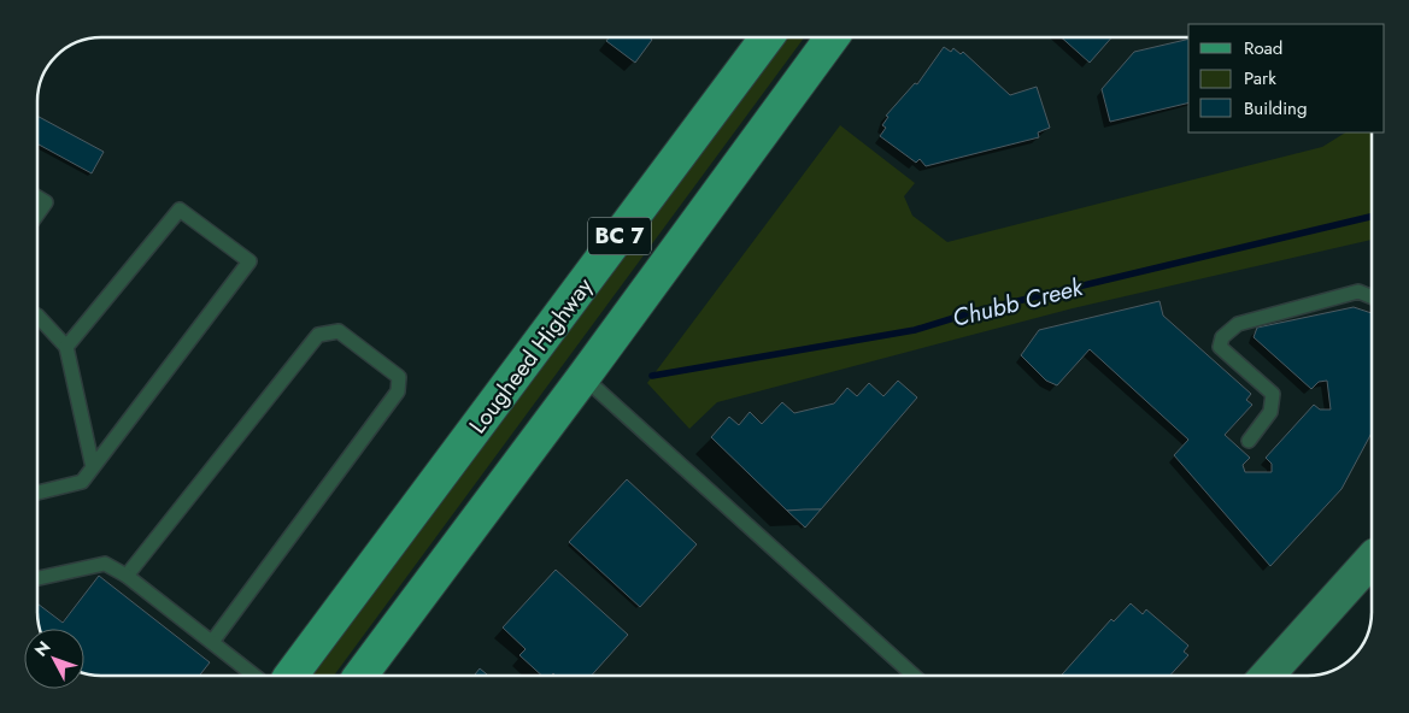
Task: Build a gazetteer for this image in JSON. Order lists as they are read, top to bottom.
{
  "streets": {
    "main road": ["BC 7", "Lougheed Highway"]
  },
  "water": ["Chubb Creek"],
  "legend": ["Road", "Park", "Building"],
  "north": "top left"
}
